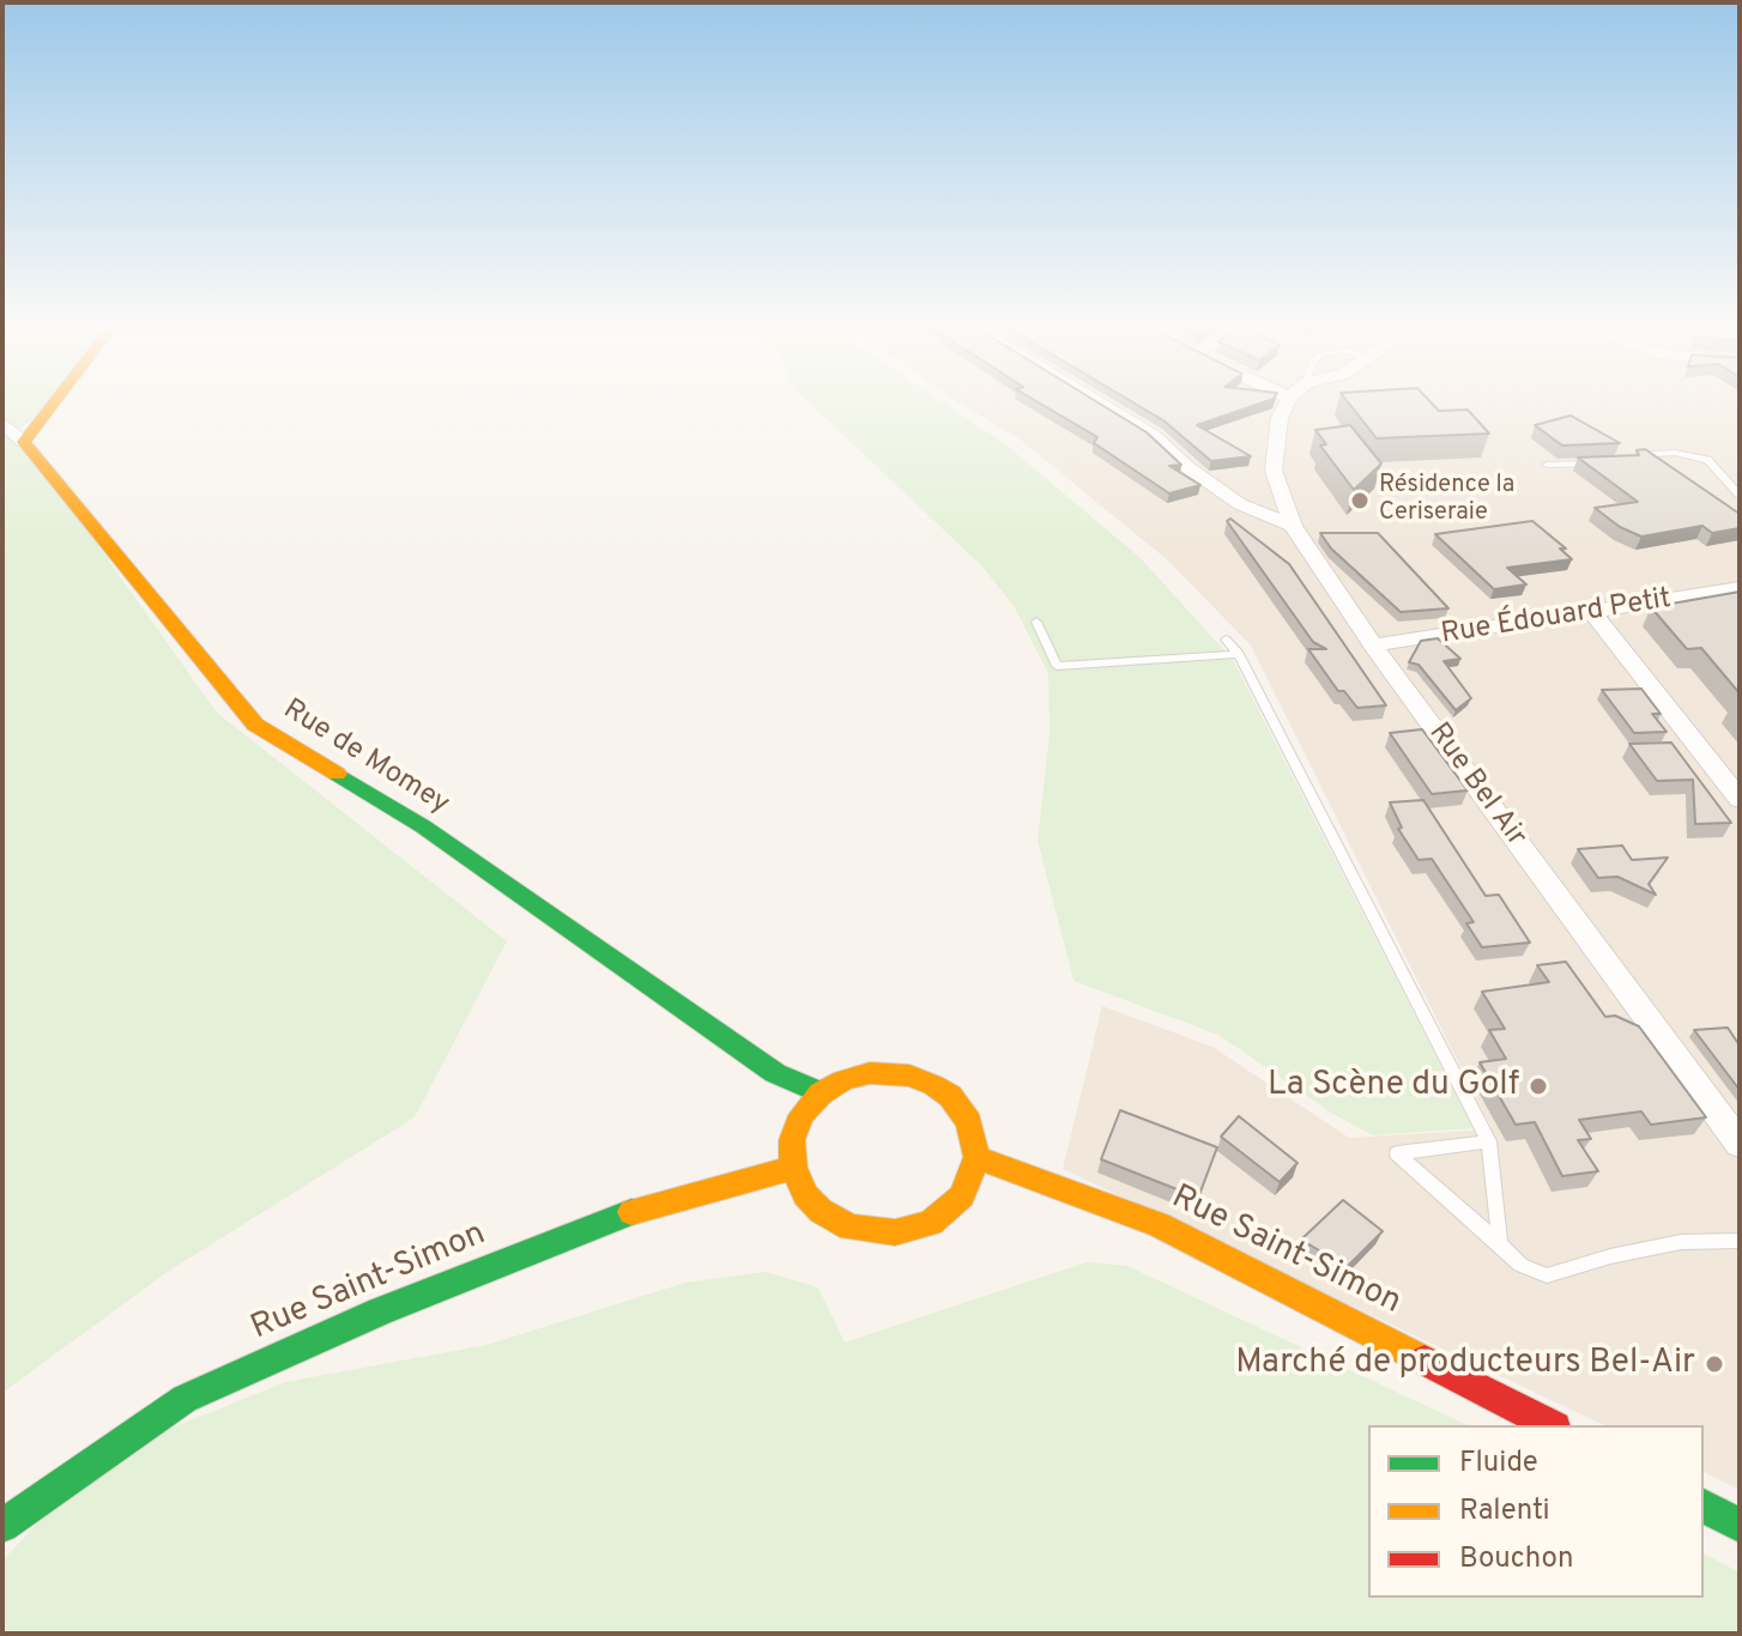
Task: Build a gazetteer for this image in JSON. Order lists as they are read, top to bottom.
{
  "streets": {
    "street": [
      "Rue Édouard Petit",
      "Rue de Momey",
      "Rue Bel Air",
      "Rue Saint-Simon"
    ]
  },
  "crossings": [
    ["Rue Édouard Petit", "Rue Bel Air"],
    ["Rue de Momey", "Rue Saint-Simon"]
  ],
  "places": ["Résidence la Ceriseraie", "La Scène du Golf", "Marché de producteurs Bel-Air"],
  "legend": ["Fluide", "Ralenti", "Bouchon"]
}
